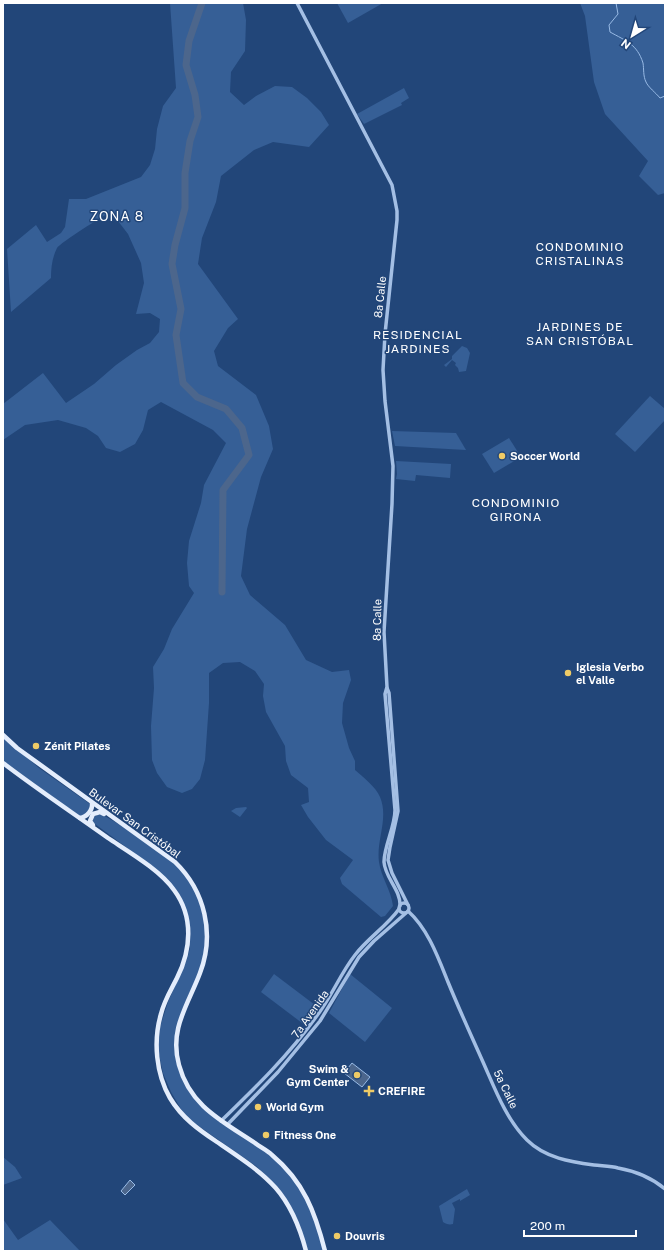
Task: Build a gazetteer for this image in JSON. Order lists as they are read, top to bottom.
{
  "streets": {
    "main road": ["Bulevar San Cristóbal"],
    "street": ["8a Calle", "7a Avenida", "5a Calle"]
  },
  "crossings": [
    ["8a Calle", "7a Avenida"],
    ["8a Calle", "5a Calle"],
    ["Bulevar San Cristóbal", "7a Avenida"],
    ["7a Avenida", "5a Calle"]
  ],
  "districts": [
    "ZONA 8",
    "CONDOMINIO CRISTALINAS",
    "JARDINES DE SAN CRISTÓBAL",
    "RESIDENCIAL JARDINES",
    "CONDOMINIO GIRONA"
  ],
  "places": {
    "other": [
      "Soccer World",
      "Iglesia Verbo el Valle",
      "Zénit Pilates",
      "Swim & Gym Center",
      "World Gym",
      "Fitness One",
      "Douvris"
    ],
    "health": ["CREFIRE"]
  },
  "scale_bar": "200 m",
  "north": "bottom left"
}
